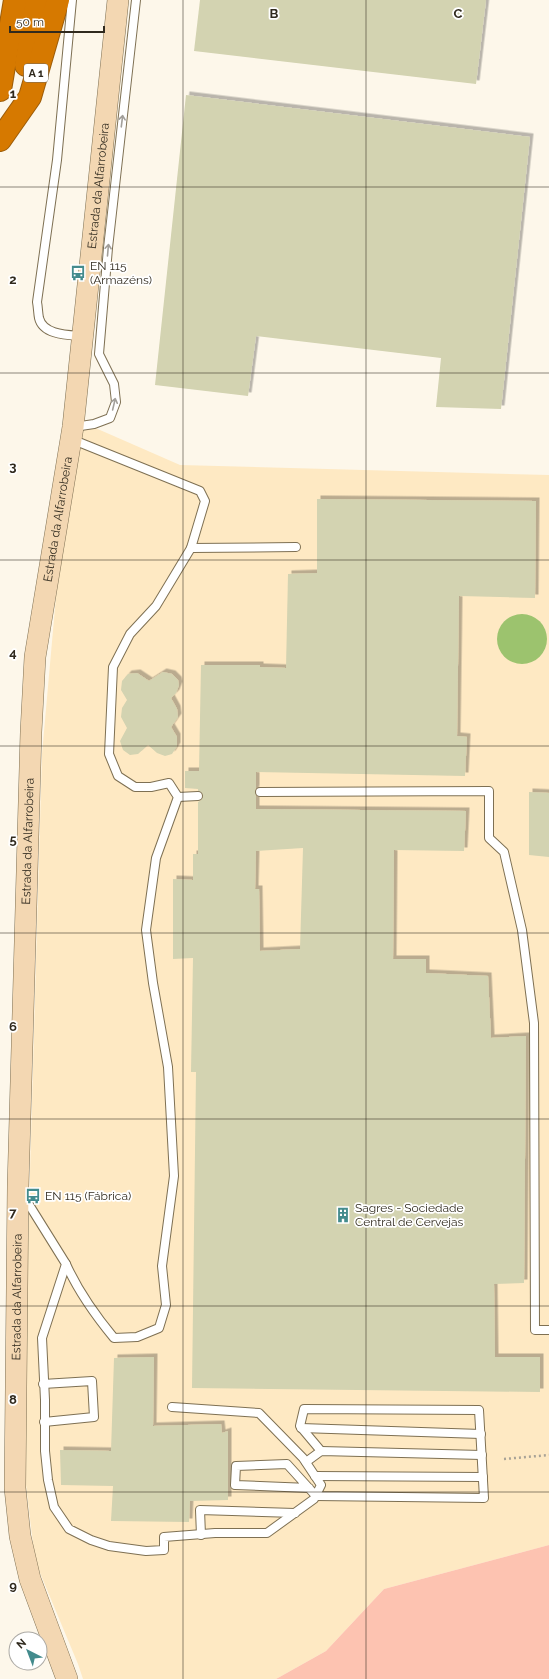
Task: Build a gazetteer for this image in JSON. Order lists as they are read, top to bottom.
{
  "streets": {
    "highway": ["A 1"],
    "main road": ["Estrada da Alfarrobeira"]
  },
  "places": {
    "bus stop": ["EN 115 (Armazéns)", "EN 115 (Fábrica)"],
    "building": ["Sagres - Sociedade Central de Cervejas"]
  },
  "scale_bar": "50 m",
  "north": "top left",
  "grid": {
    "columns": ["B", "C"],
    "rows": [
      "1",
      "2",
      "3",
      "4",
      "5",
      "6",
      "7",
      "8",
      "9"
    ]
  }
}
